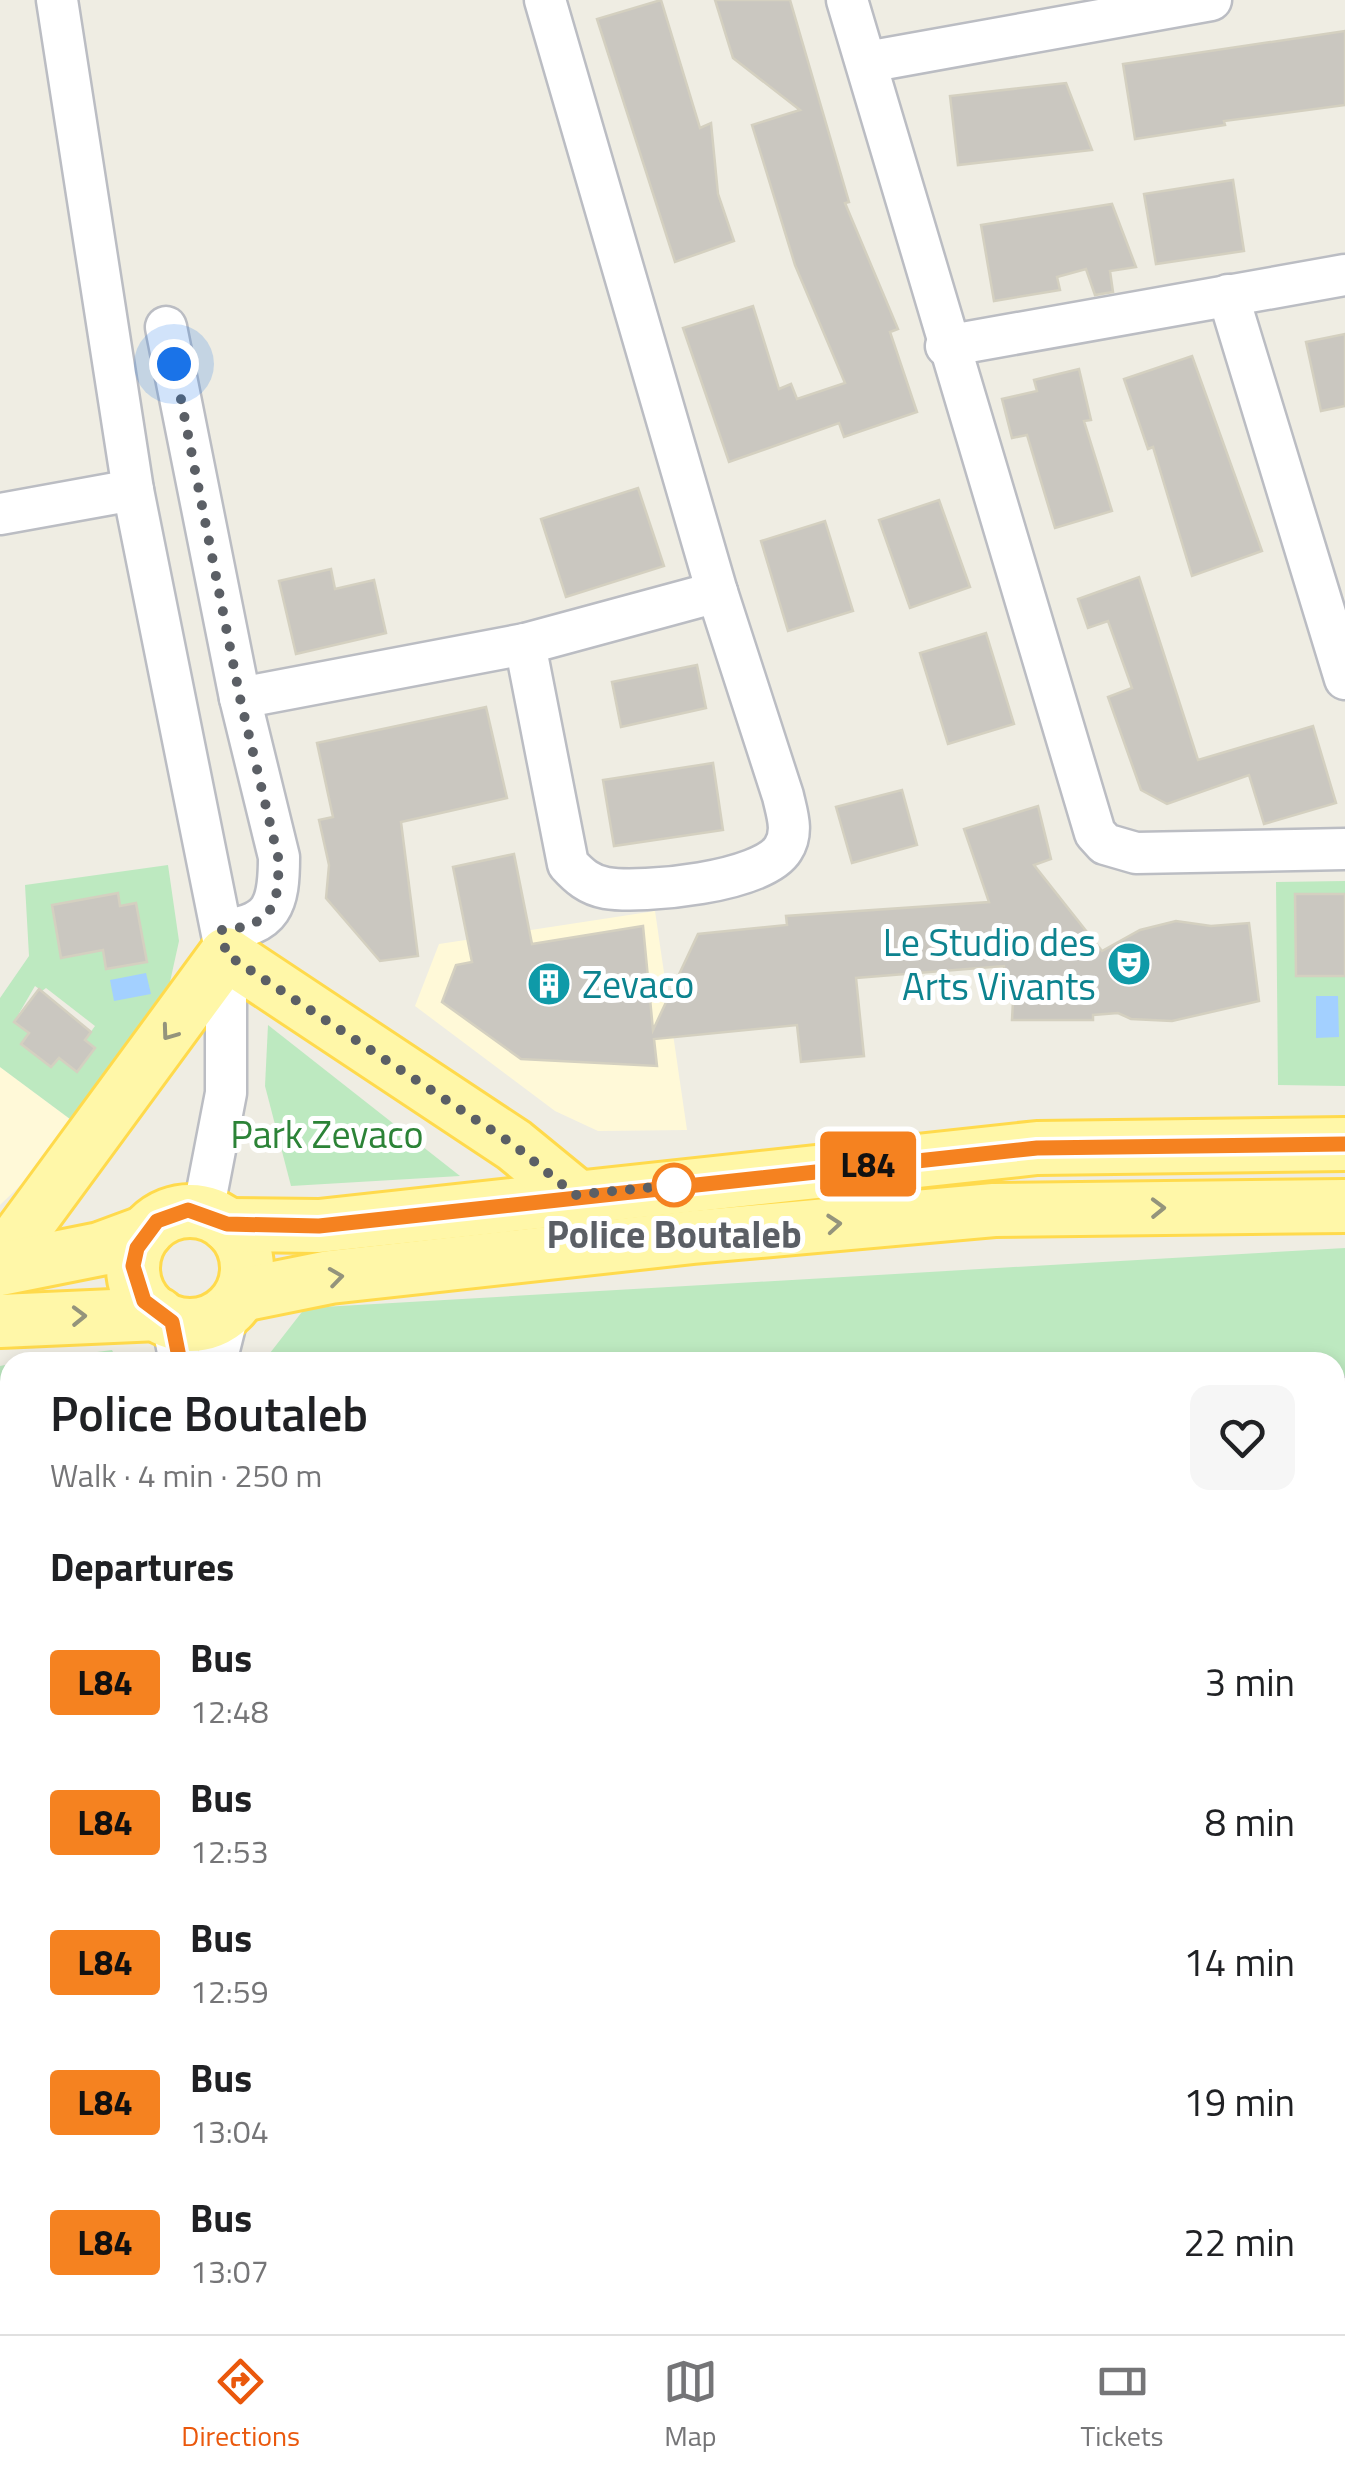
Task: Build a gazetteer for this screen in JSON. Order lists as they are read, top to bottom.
{
  "parks": ["Park Zevaco"],
  "places": {
    "theatre": ["Le Studio des Arts Vivants"],
    "building": ["Zevaco"],
    "other": ["Police Boutaleb"]
  },
  "lines": ["bus line L84"],
  "page": {
    "on_map": "L84",
    "heading": [
      ["Police Boutaleb", "Walk · 4 min · 250 m"],
      "Departures"
    ],
    "list": [
      {
        "mark": "L84",
        "name": "Bus",
        "note": "12:48",
        "value": "3 min"
      },
      {
        "mark": "L84",
        "name": "Bus",
        "note": "12:53",
        "value": "8 min"
      },
      {
        "mark": "L84",
        "name": "Bus",
        "note": "12:59",
        "value": "14 min"
      },
      {
        "mark": "L84",
        "name": "Bus",
        "note": "13:04",
        "value": "19 min"
      },
      {
        "mark": "L84",
        "name": "Bus",
        "note": "13:07",
        "value": "22 min"
      }
    ],
    "tabs": ["Directions", "Map", "Tickets"]
  }
}
